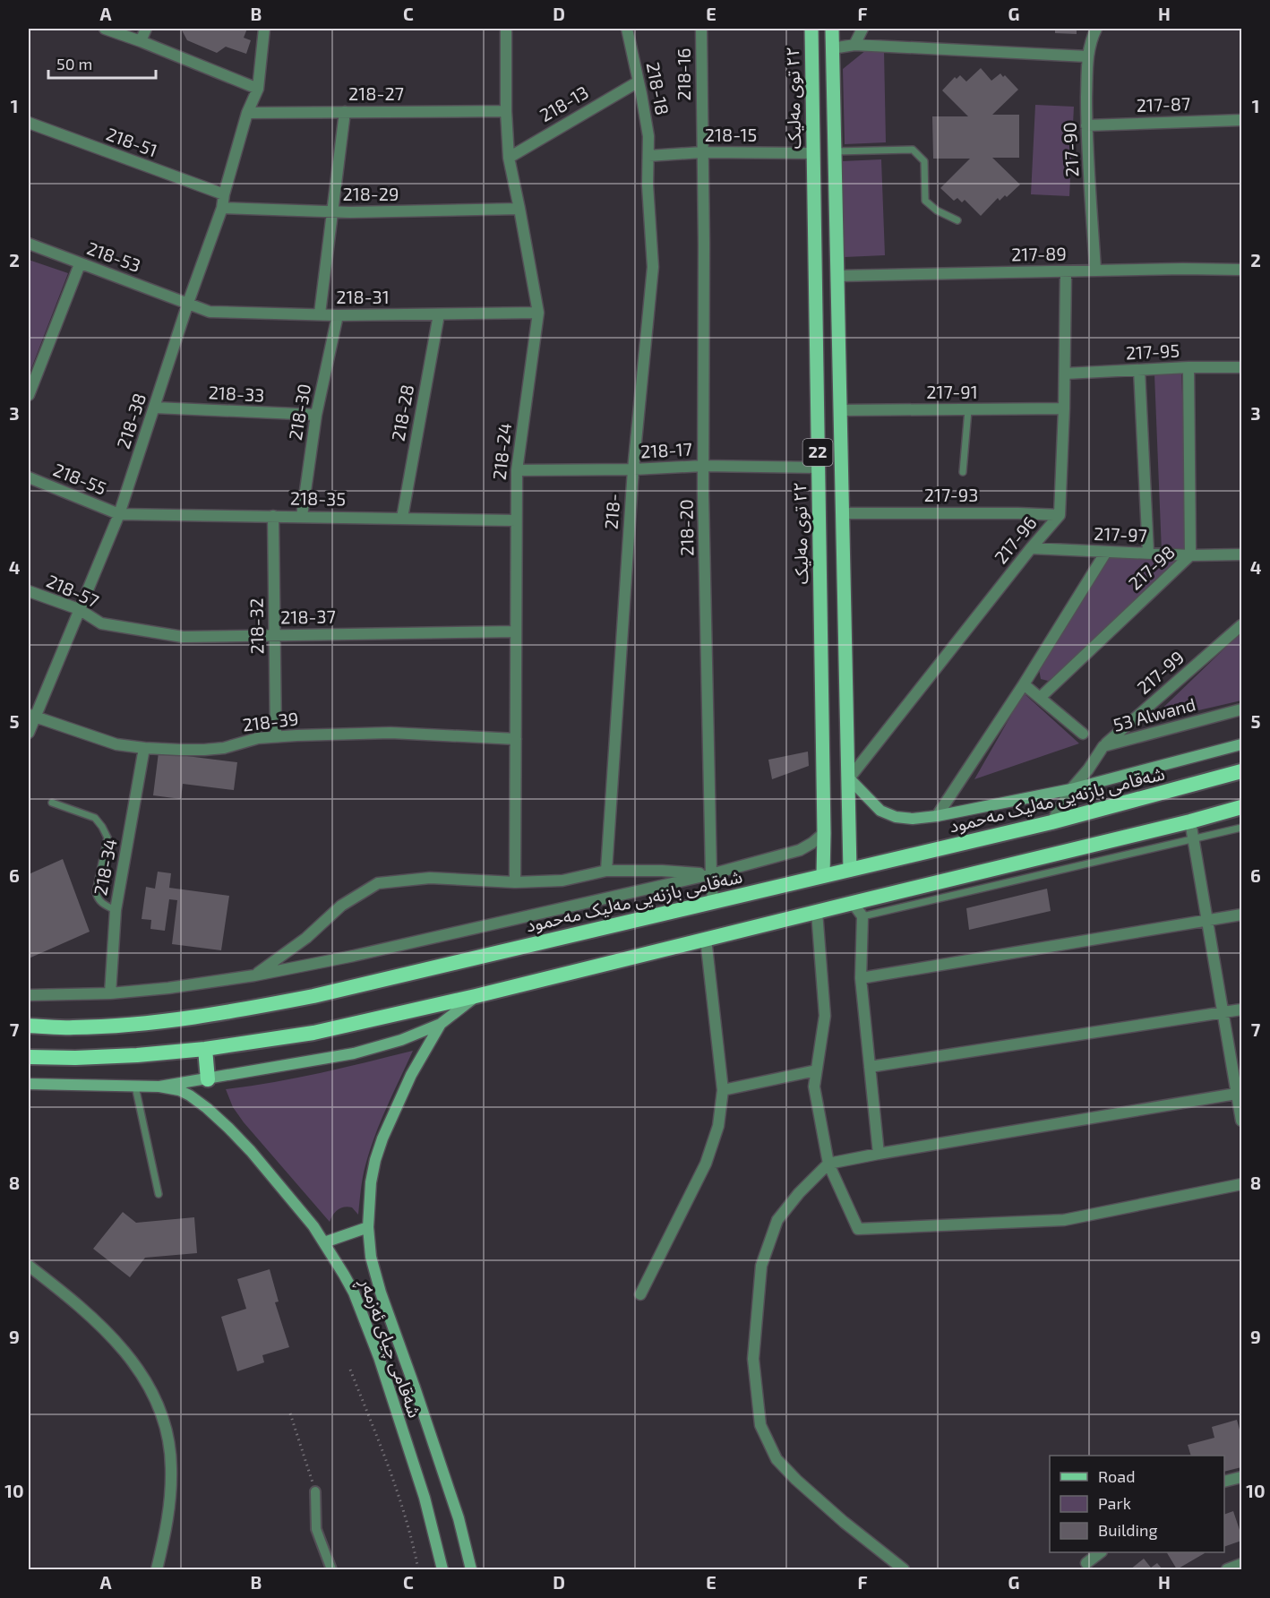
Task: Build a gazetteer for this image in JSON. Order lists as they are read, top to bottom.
{
  "streets": {
    "highway": ["شەقامی بازنەیی مەلیک مەحمود"],
    "main road": ["٢٢ توی مەلیک", "22", "شەقامی چیای ئەزمەڕ"],
    "street": [
      "218-16",
      "218-18",
      "218-27",
      "218-13",
      "217-87",
      "218-15",
      "218-51",
      "217-90",
      "218-29",
      "217-89",
      "218-53",
      "218-31",
      "217-95",
      "217-91",
      "218-33",
      "218-30",
      "218-28",
      "218-38",
      "218-17",
      "218-24",
      "218-55",
      "217-93",
      "218-35",
      "218-",
      "218-20",
      "217-97",
      "217-96",
      "217-98",
      "218-57",
      "218-37",
      "218-32",
      "217-99",
      "53 Alwand",
      "218-39",
      "218-34"
    ]
  },
  "crossings": [
    ["218-16", "218-15"],
    ["218-16", "218-20"],
    ["218-18", "218-13"],
    ["218-18", "218-15"],
    ["218-18", "218-"],
    ["218-27", "218-38"],
    ["218-27", "218-24"],
    ["٢٢ توی مەلیک", "218-15"],
    ["٢٢ توی مەلیک", "218-17"],
    ["٢٢ توی مەلیک", "شەقامی بازنەیی مەلیک مەحمود"],
    ["218-13", "218-24"],
    ["217-87", "217-90"],
    ["218-15", "218-"],
    ["218-15", "218-20"],
    ["218-51", "218-38"],
    ["217-90", "217-89"],
    ["218-29", "218-38"],
    ["218-29", "218-24"],
    ["217-89", "22"],
    ["217-89", "217-96"],
    ["218-53", "218-31"],
    ["218-53", "218-38"],
    ["218-31", "218-30"],
    ["218-31", "218-28"],
    ["218-31", "218-38"],
    ["218-31", "218-24"],
    ["217-95", "217-96"],
    ["217-95", "217-98"],
    ["217-91", "22"],
    ["217-91", "217-96"],
    ["218-33", "218-30"],
    ["218-33", "218-38"],
    ["218-30", "218-35"],
    ["218-28", "218-35"],
    ["218-38", "218-55"],
    ["218-38", "218-35"],
    ["218-38", "218-57"],
    ["218-38", "218-39"],
    ["218-17", "218-24"],
    ["218-17", "218-"],
    ["218-17", "218-20"],
    ["218-24", "218-35"],
    ["218-24", "218-37"],
    ["218-24", "218-39"],
    ["22", "217-93"],
    ["22", "217-96"],
    ["22", "شەقامی بازنەیی مەلیک مەحمود"],
    ["218-55", "218-35"],
    ["217-93", "217-96"],
    ["218-35", "218-32"],
    ["218-20", "شەقامی بازنەیی مەلیک مەحمود"],
    ["217-97", "217-96"],
    ["217-97", "217-98"],
    ["218-57", "218-37"],
    ["218-37", "218-32"],
    ["218-32", "218-39"],
    ["217-99", "53 Alwand"],
    ["53 Alwand", "شەقامی بازنەیی مەلیک مەحمود"],
    ["218-39", "218-34"]
  ],
  "legend": ["Road", "Park", "Building"],
  "scale_bar": "50 m",
  "grid": {
    "columns": [
      "A",
      "B",
      "C",
      "D",
      "E",
      "F",
      "G",
      "H"
    ],
    "rows": [
      "1",
      "2",
      "3",
      "4",
      "5",
      "6",
      "7",
      "8",
      "9",
      "10"
    ]
  }
}
